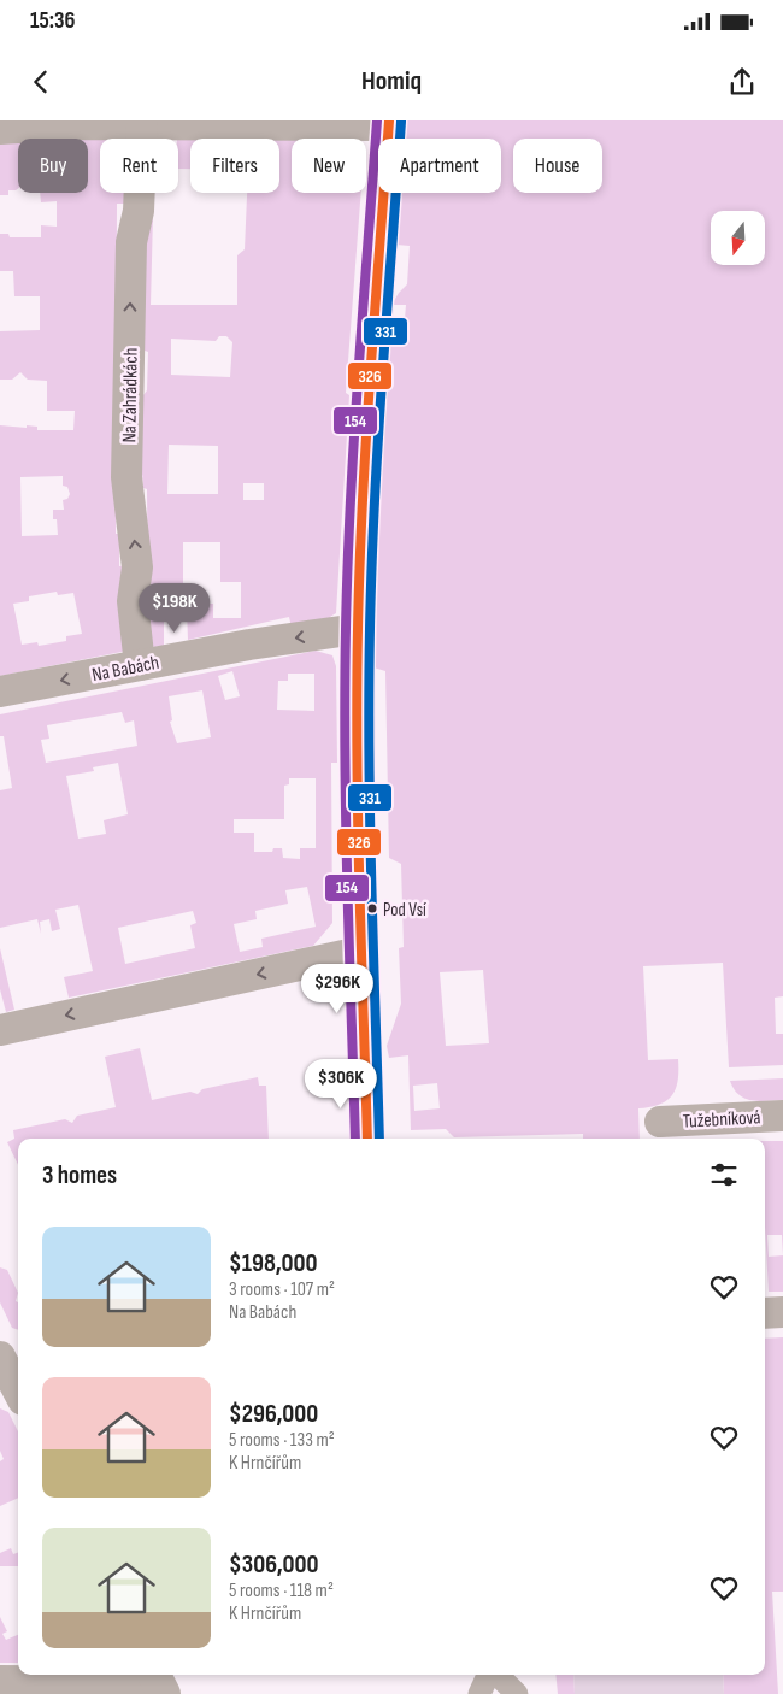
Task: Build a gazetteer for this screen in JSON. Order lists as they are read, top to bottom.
{
  "streets": {
    "street": ["Na Zahrádkách", "Na Babách", "Tužebníková"]
  },
  "crossings": [
    ["Na Zahrádkách", "Na Babách"]
  ],
  "one_way": ["Na Babách"],
  "places": ["Pod Vsí"],
  "lines": ["transit line 326", "transit line 154", "transit line 331"],
  "north": "bottom",
  "page": {
    "status": "15:36",
    "header": "Homiq",
    "chip": [
      "Buy",
      "Rent",
      "Filters",
      "New",
      "Apartment",
      "House"
    ],
    "price": ["$198K", "$296K", "$306K"],
    "heading": "3 homes",
    "list": [
      {
        "name": "$198,000",
        "note": "3 rooms · 107 m² · Na Babách"
      },
      {
        "name": "$296,000",
        "note": "5 rooms · 133 m² · K Hrnčířům"
      },
      {
        "name": "$306,000",
        "note": "5 rooms · 118 m² · K Hrnčířům"
      }
    ]
  }
}
